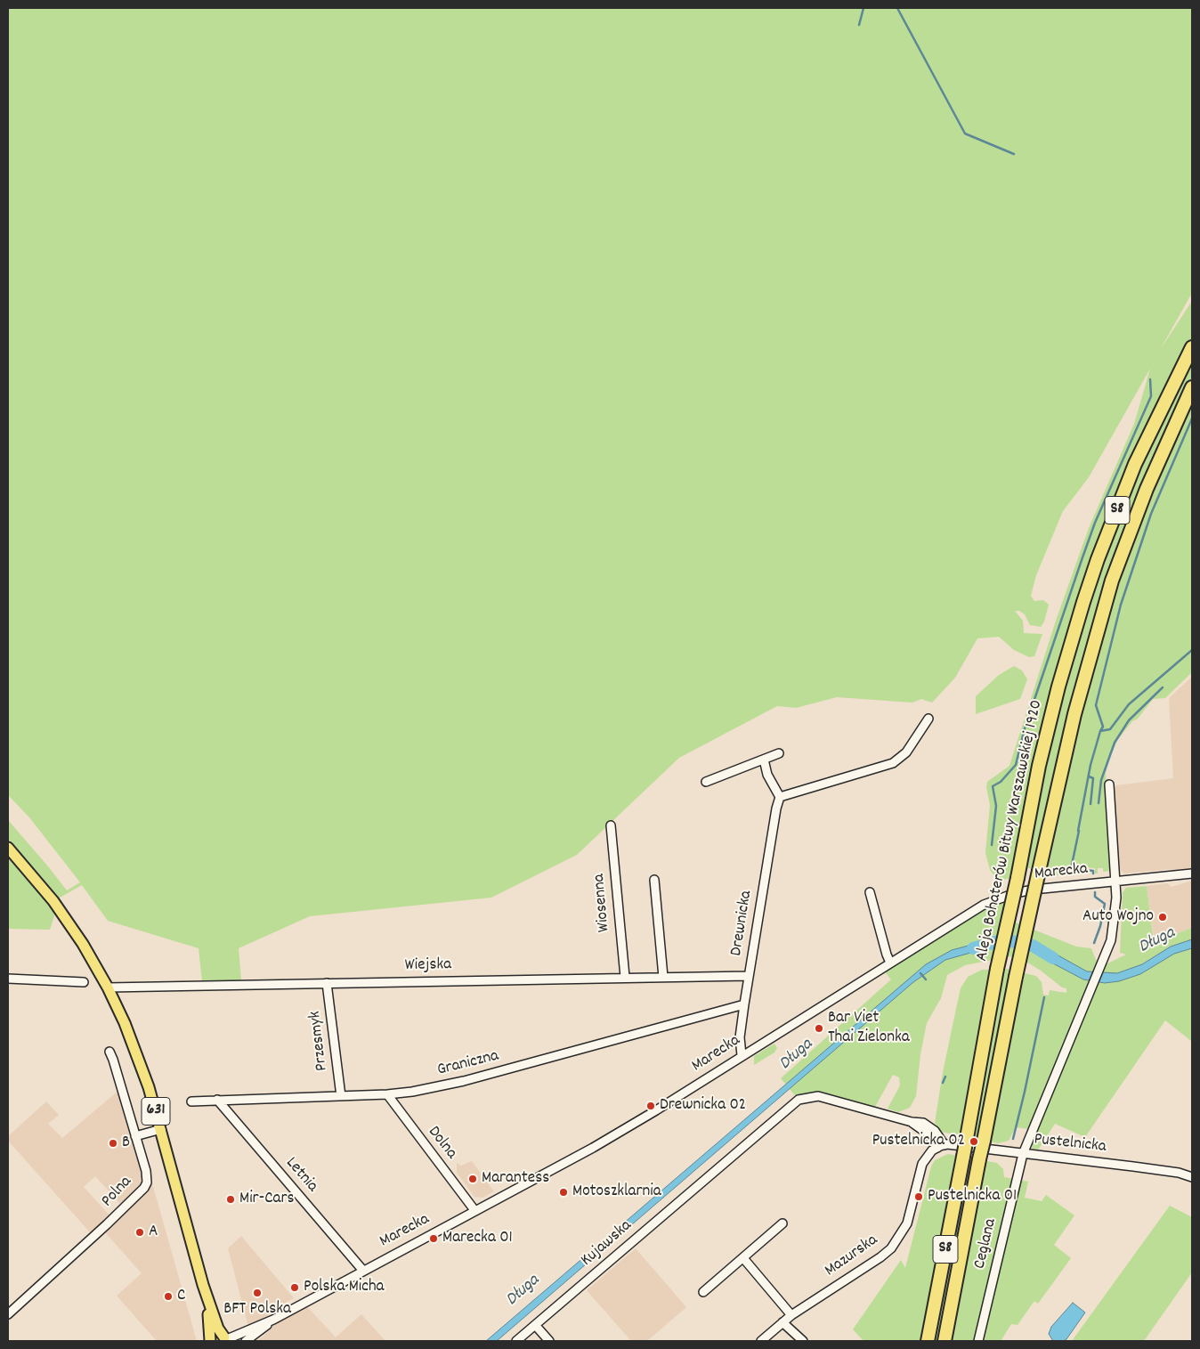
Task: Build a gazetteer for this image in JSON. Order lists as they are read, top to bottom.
{
  "streets": {
    "highway": ["S8", "Aleja Bohaterów Bitwy Warszawskiej 1920"],
    "main road": ["631"],
    "street": [
      "Marecka",
      "Wiosenna",
      "Drewnicka",
      "Wiejska",
      "Przesmyk",
      "Graniczna",
      "Dolna",
      "Pustelnicka",
      "Letnia",
      "Polna",
      "Kujawska",
      "Ceglana",
      "Mazurska"
    ]
  },
  "crossings": [
    ["Marecka", "Drewnicka"],
    ["Marecka", "631"],
    ["Marecka", "Dolna"],
    ["Marecka", "Letnia"],
    ["Marecka", "Ceglana"],
    ["Wiosenna", "Wiejska"],
    ["Drewnicka", "Wiejska"],
    ["Drewnicka", "Graniczna"],
    ["Wiejska", "Przesmyk"],
    ["Wiejska", "631"],
    ["Przesmyk", "Graniczna"],
    ["Graniczna", "Dolna"],
    ["Graniczna", "Letnia"],
    ["Pustelnicka", "Kujawska"],
    ["Pustelnicka", "Ceglana"],
    ["Pustelnicka", "Mazurska"],
    ["Kujawska", "Mazurska"]
  ],
  "water": ["Długa"],
  "places": [
    "Auto Wojno",
    "Bar Viet Thai Zielonka",
    "Drewnicka 02",
    "Pustelnicka 02",
    "B",
    "Marantess",
    "Motoszklarnia",
    "Pustelnicka 01",
    "Mir-Cars",
    "A",
    "Marecka 01",
    "Polska Micha",
    "BFT Polska",
    "C"
  ]
}
